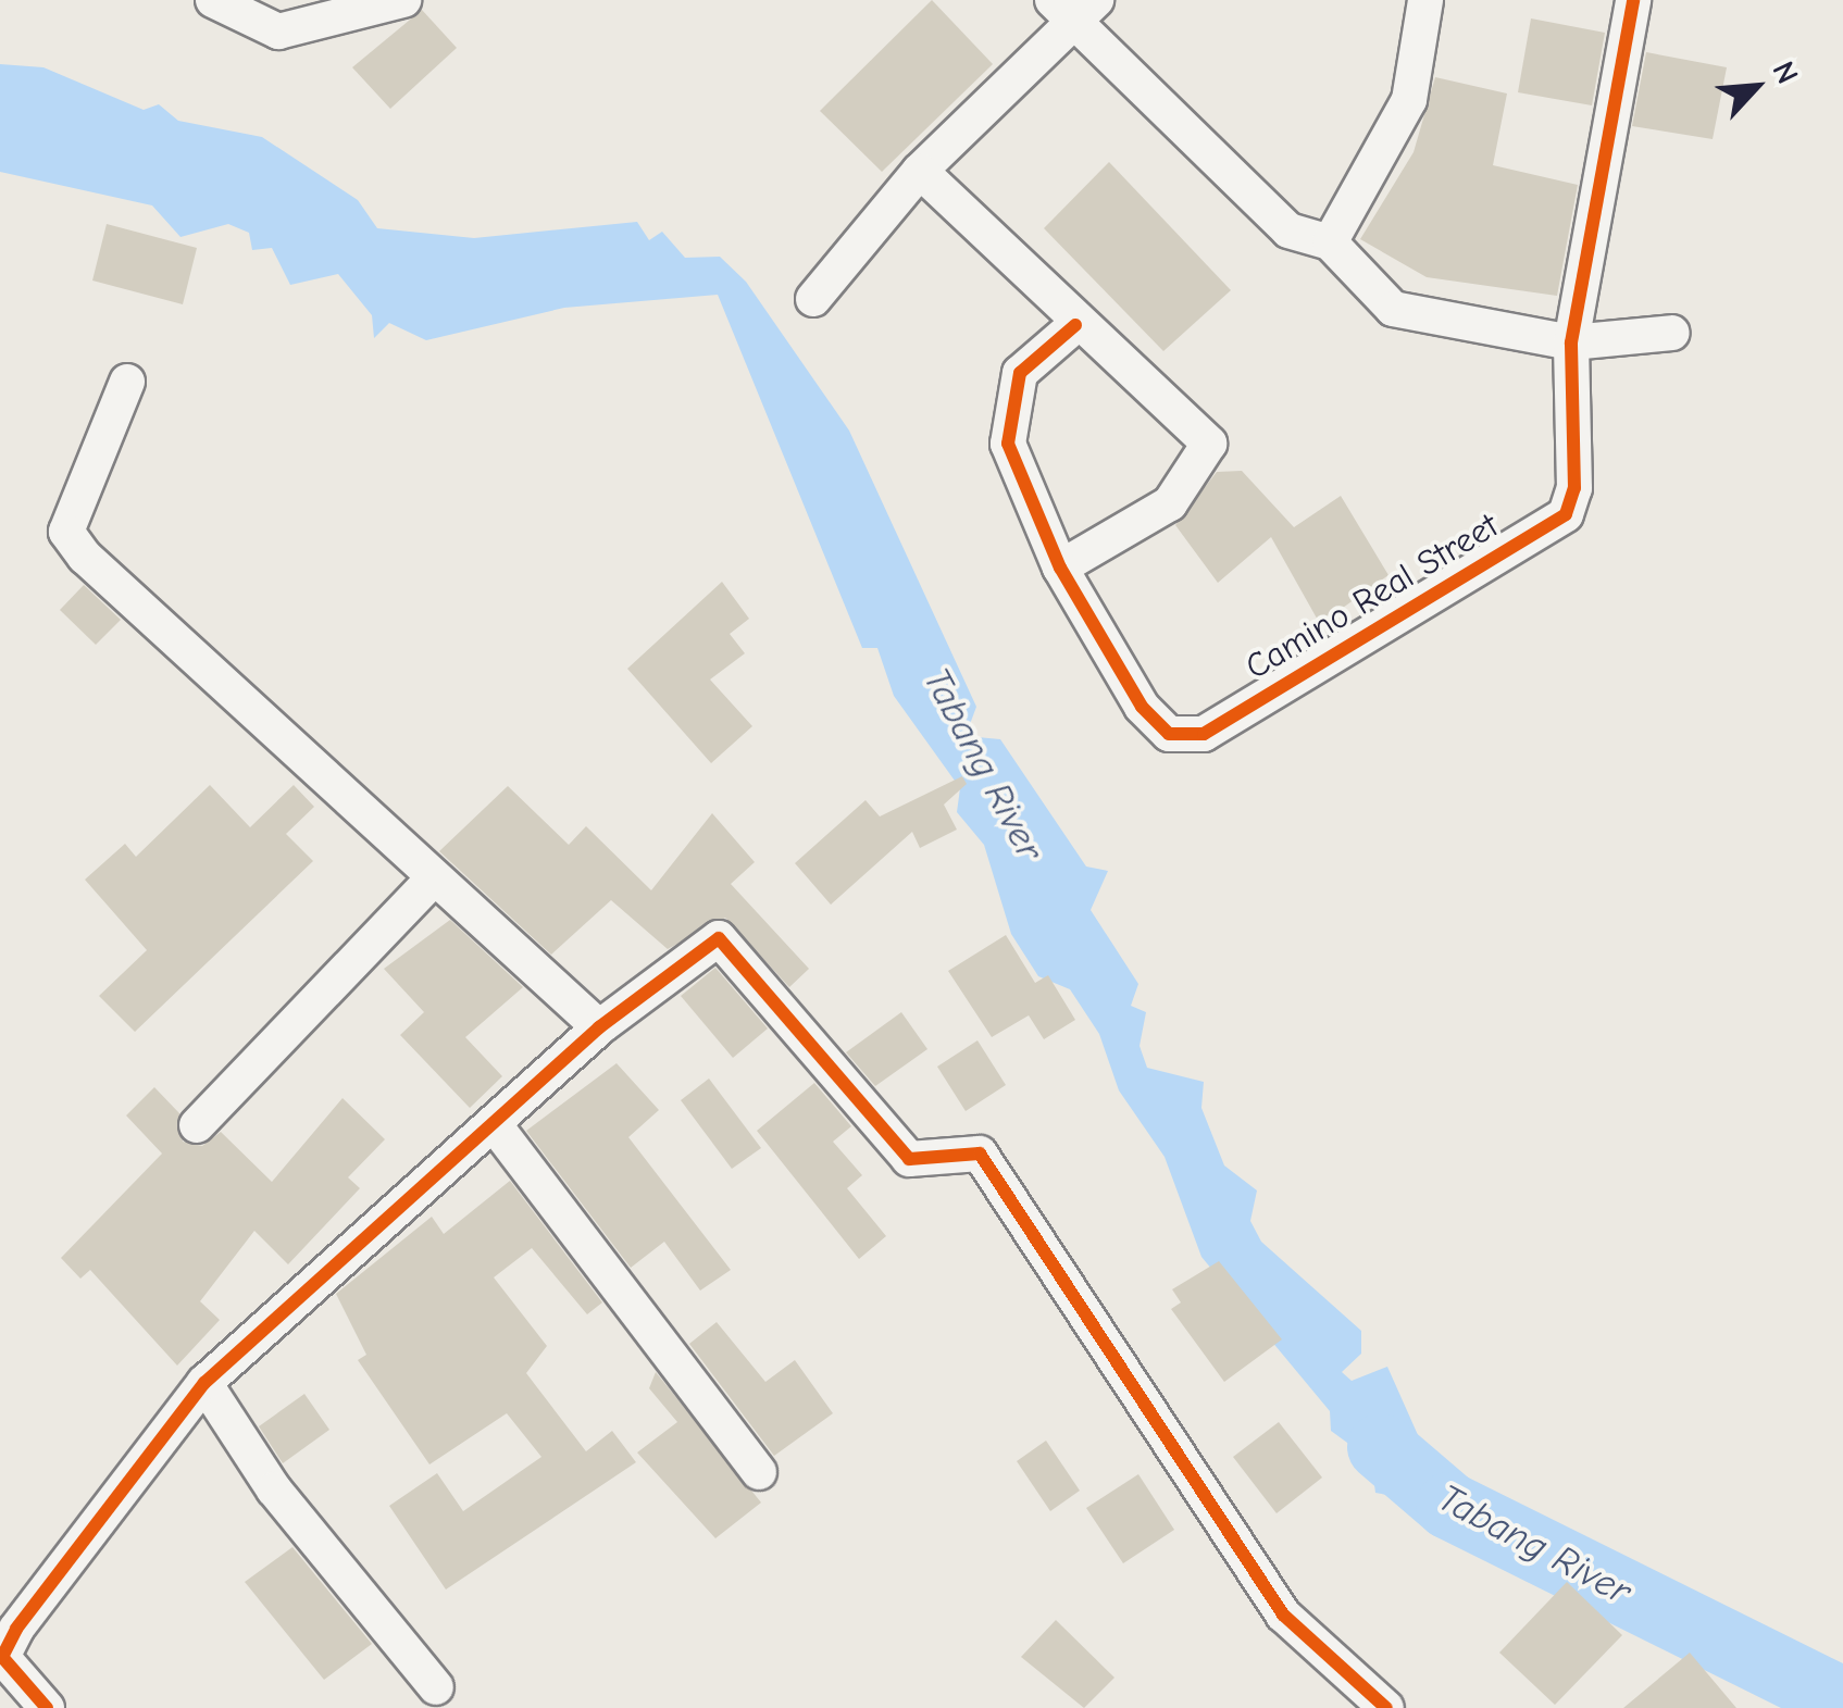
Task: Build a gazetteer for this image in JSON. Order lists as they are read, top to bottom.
{
  "streets": {
    "street": ["Camino Real Street"]
  },
  "water": ["Tabang River"],
  "north": "top right"
}
